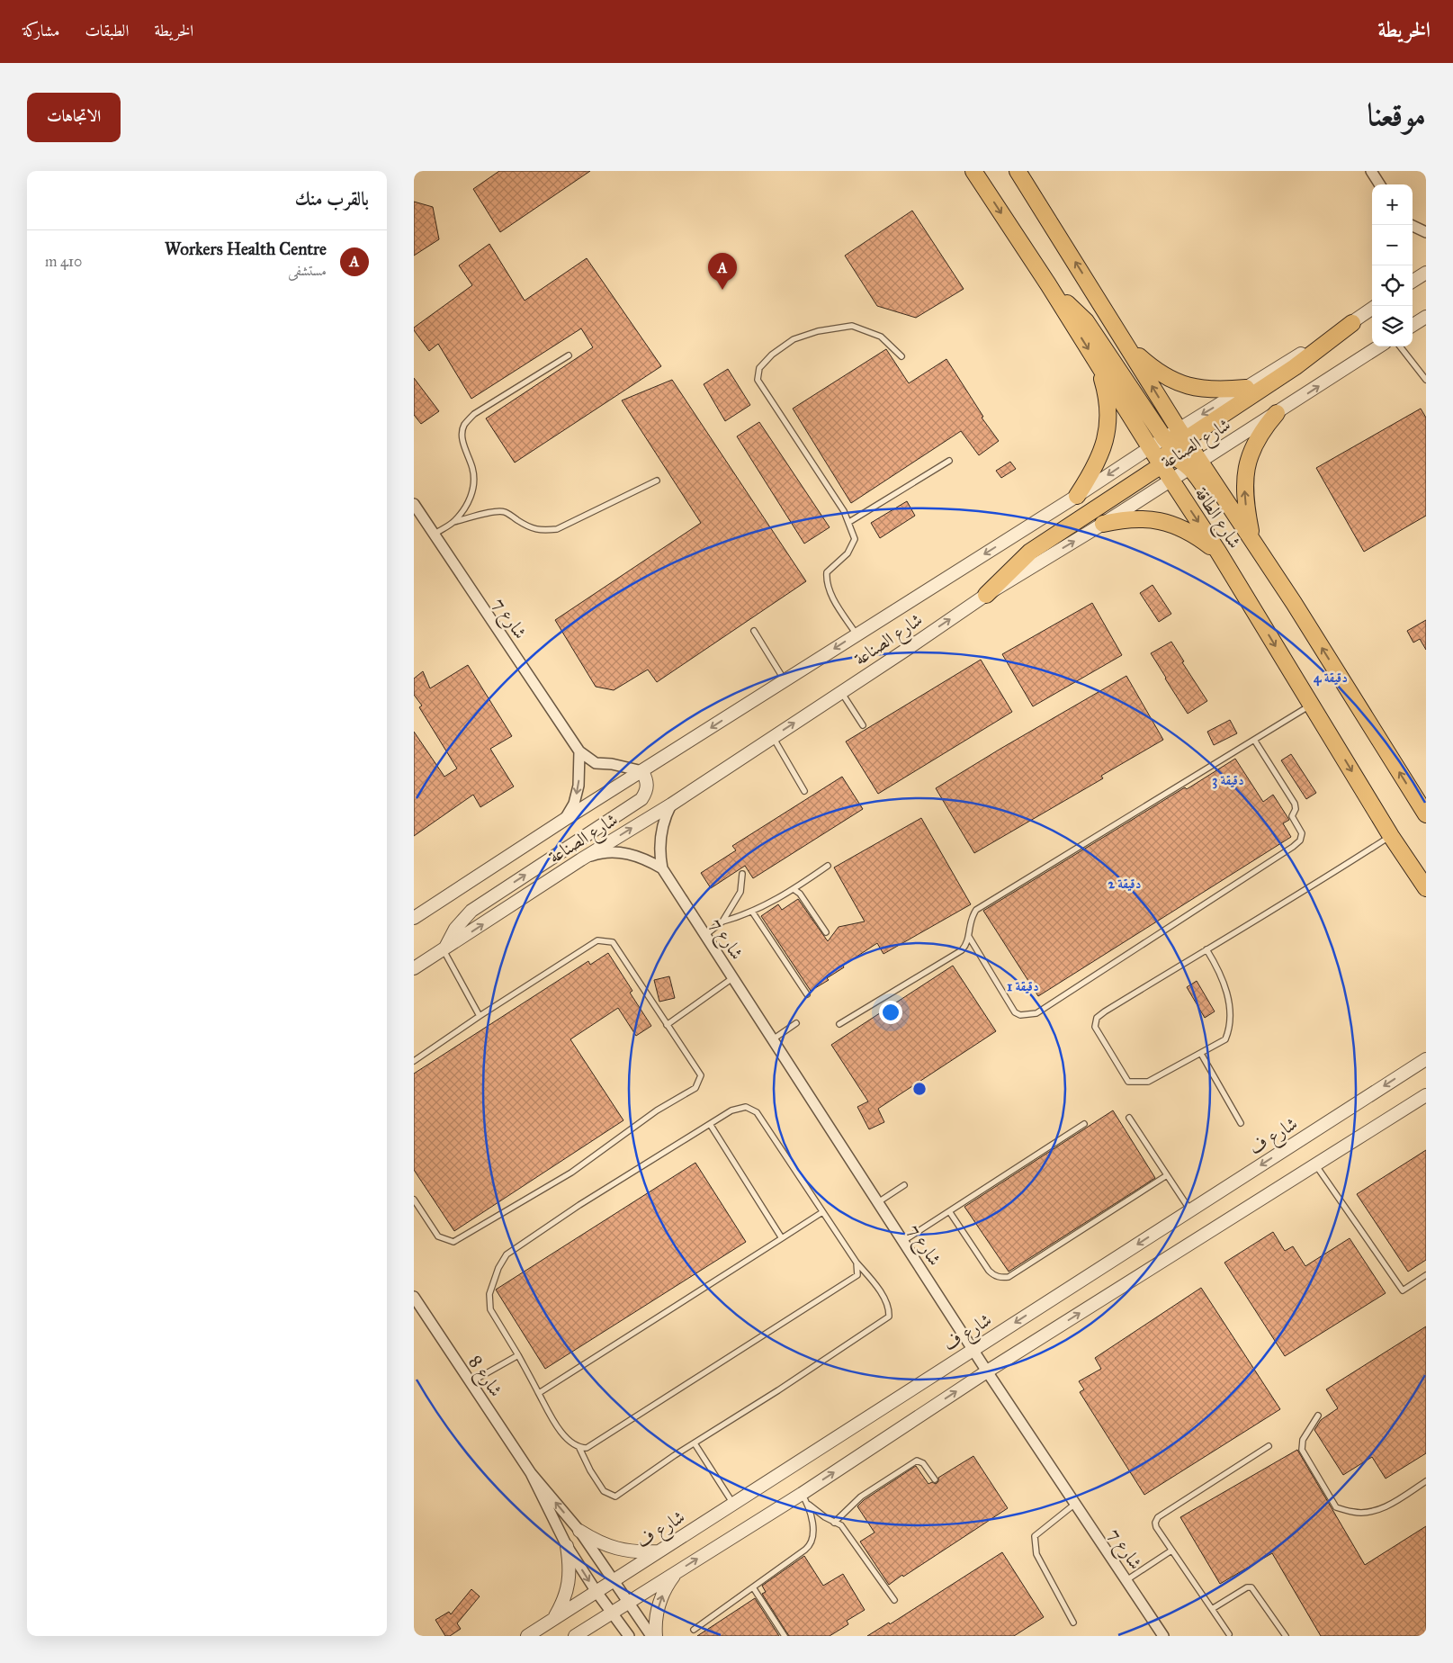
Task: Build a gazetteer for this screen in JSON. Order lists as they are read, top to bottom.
{
  "streets": {
    "main road": ["شارع الطاقة"],
    "street": [
      "شارع الصناعة",
      "شارع 7",
      "شارع ف",
      "شارع 8"
    ]
  },
  "crossings": [
    ["شارع الصناعة", "شارع الطاقة"],
    ["شارع الصناعة", "شارع 7"],
    ["شارع 7", "شارع ف"],
    ["شارع ف", "شارع 8"]
  ],
  "page": {
    "header": "الخريطة",
    "nav": ["الخريطة", "الطبقات", "مشاركة"],
    "title": "موقعنا",
    "buttons": "الاتجاهات",
    "heading": "بالقرب منك",
    "map_buttons": ["+", "−"],
    "list": [
      {
        "mark": "A",
        "name": "Workers Health Centre",
        "note": "مستشفى",
        "value": "410 m"
      }
    ],
    "pins": "A"
  },
  "rings": [
    "4 دقيقة",
    "3 دقيقة",
    "2 دقيقة",
    "1 دقيقة"
  ]
}
